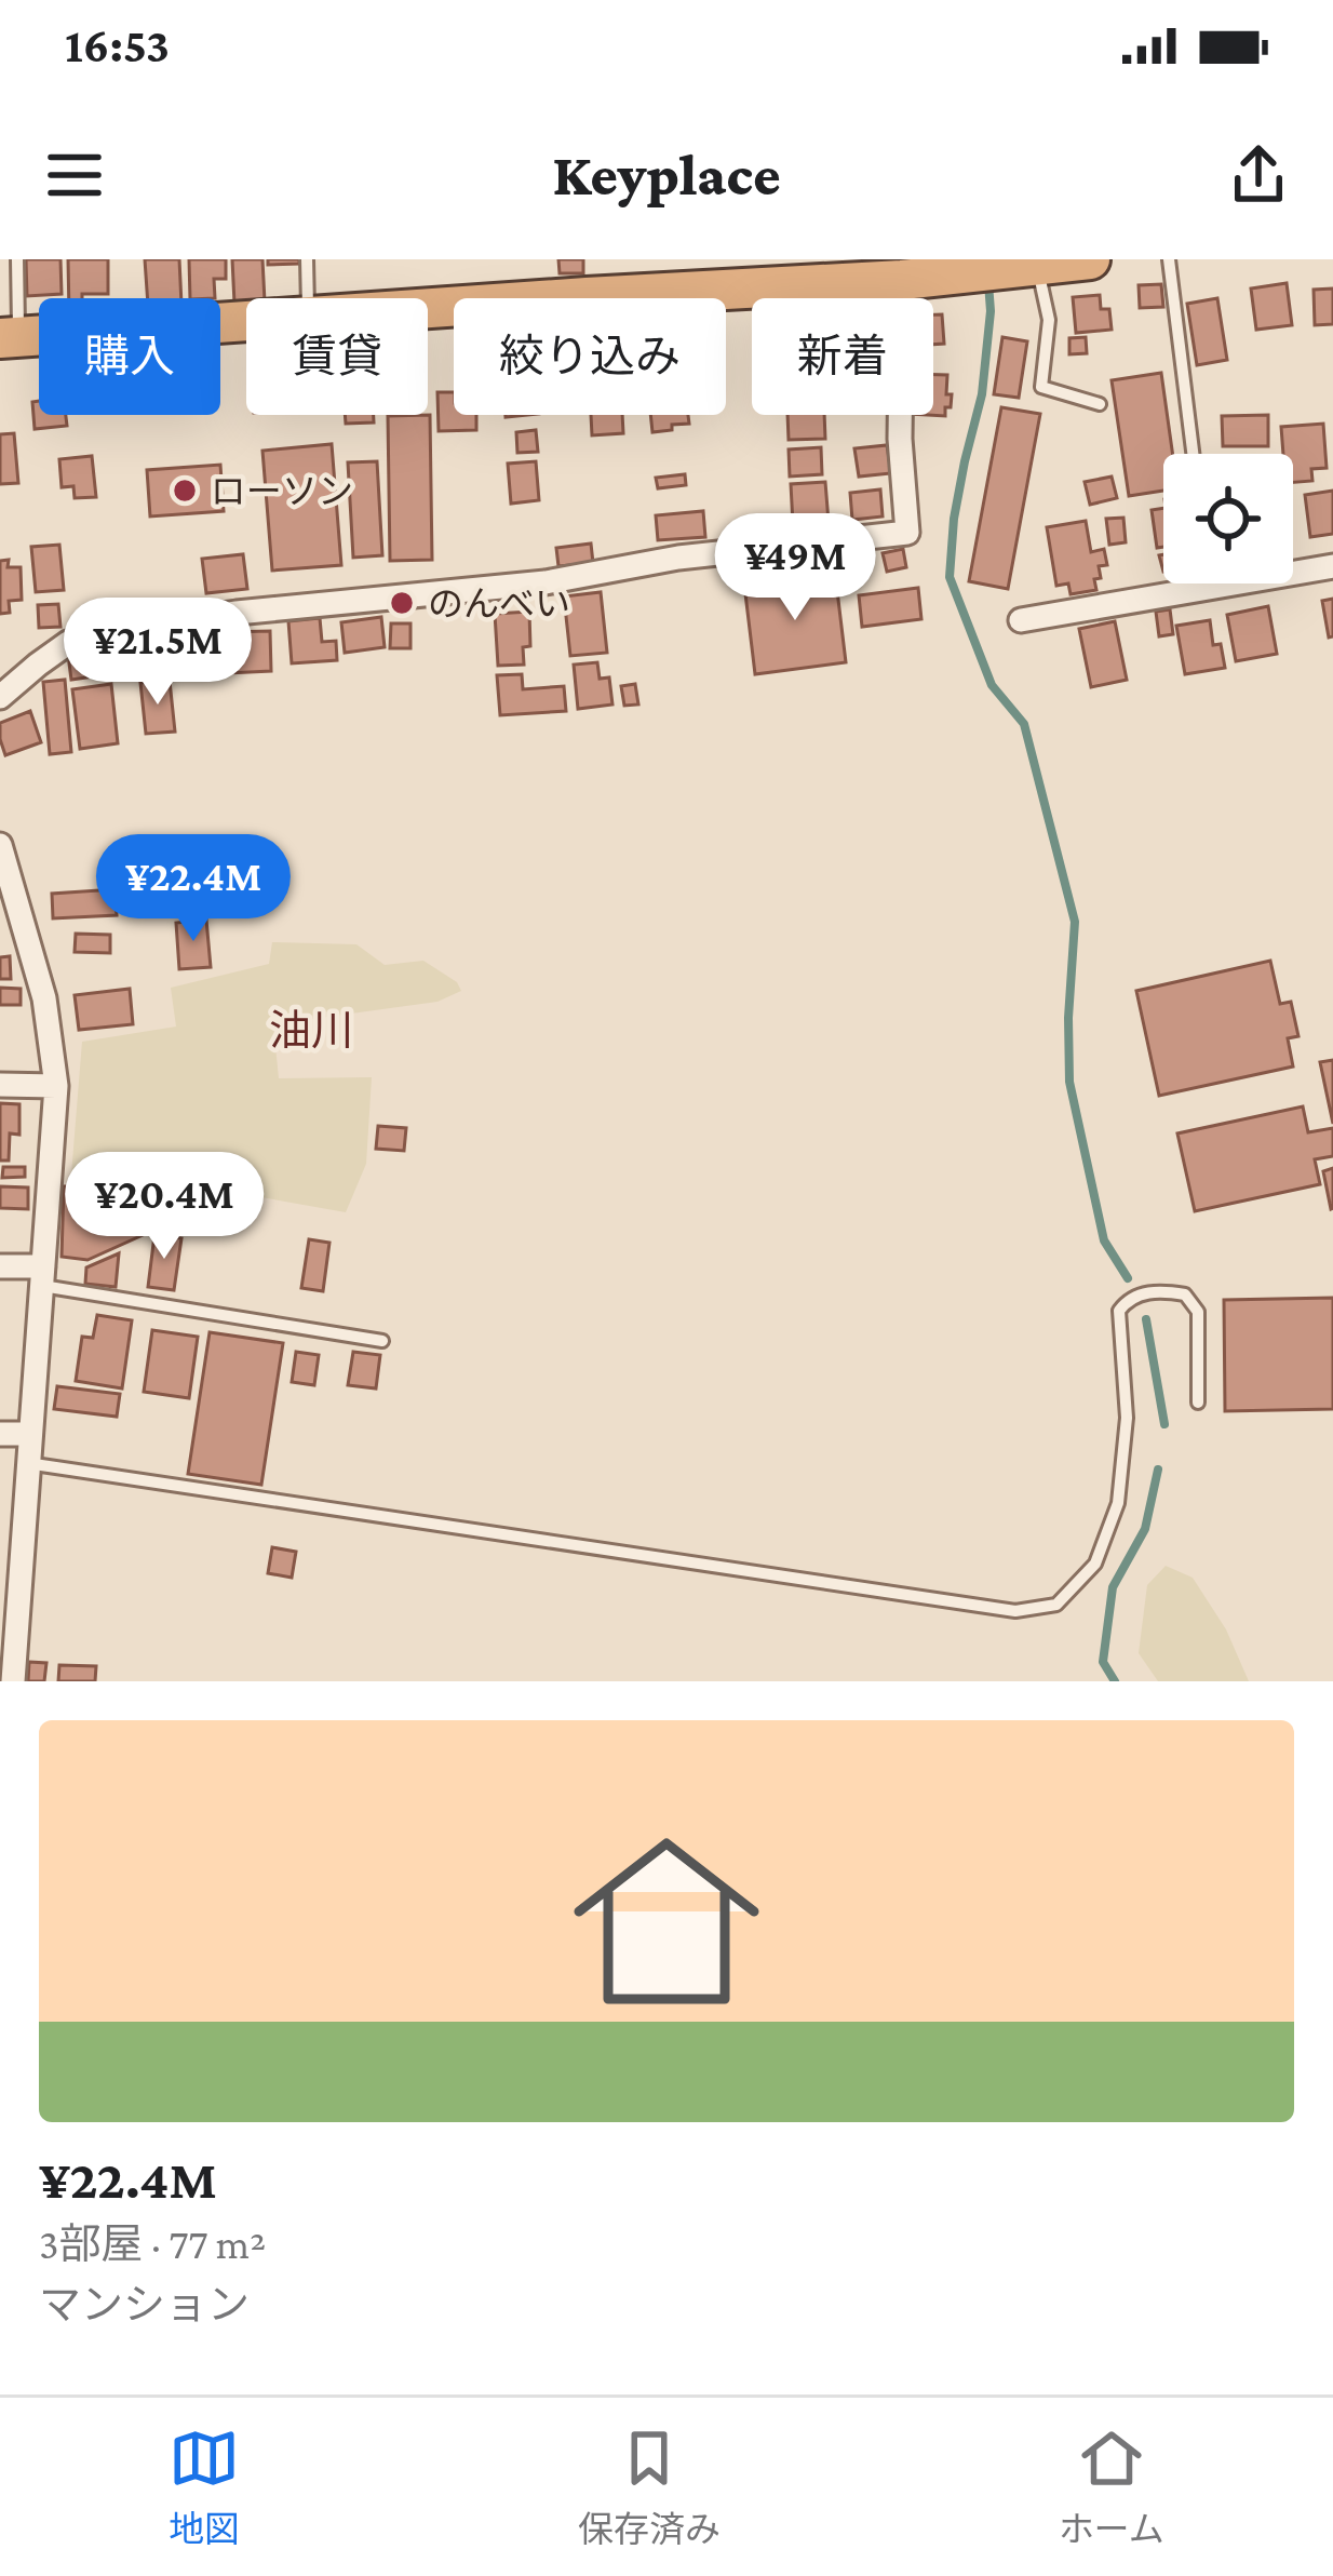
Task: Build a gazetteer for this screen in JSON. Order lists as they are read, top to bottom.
{
  "districts": ["油川"],
  "places": ["ローソン", "のんべい"],
  "page": {
    "status": "16:53",
    "header": "Keyplace",
    "chip": [
      "購入",
      "賃貸",
      "絞り込み",
      "新着"
    ],
    "price": [
      "¥49M",
      "¥21.5M",
      "¥22.4M",
      "¥20.4M"
    ],
    "list": [
      {
        "name": "¥22.4M",
        "note": "3部屋 · 77 m² · マンション"
      }
    ],
    "tabs": ["地図", "保存済み", "ホーム"]
  }
}
